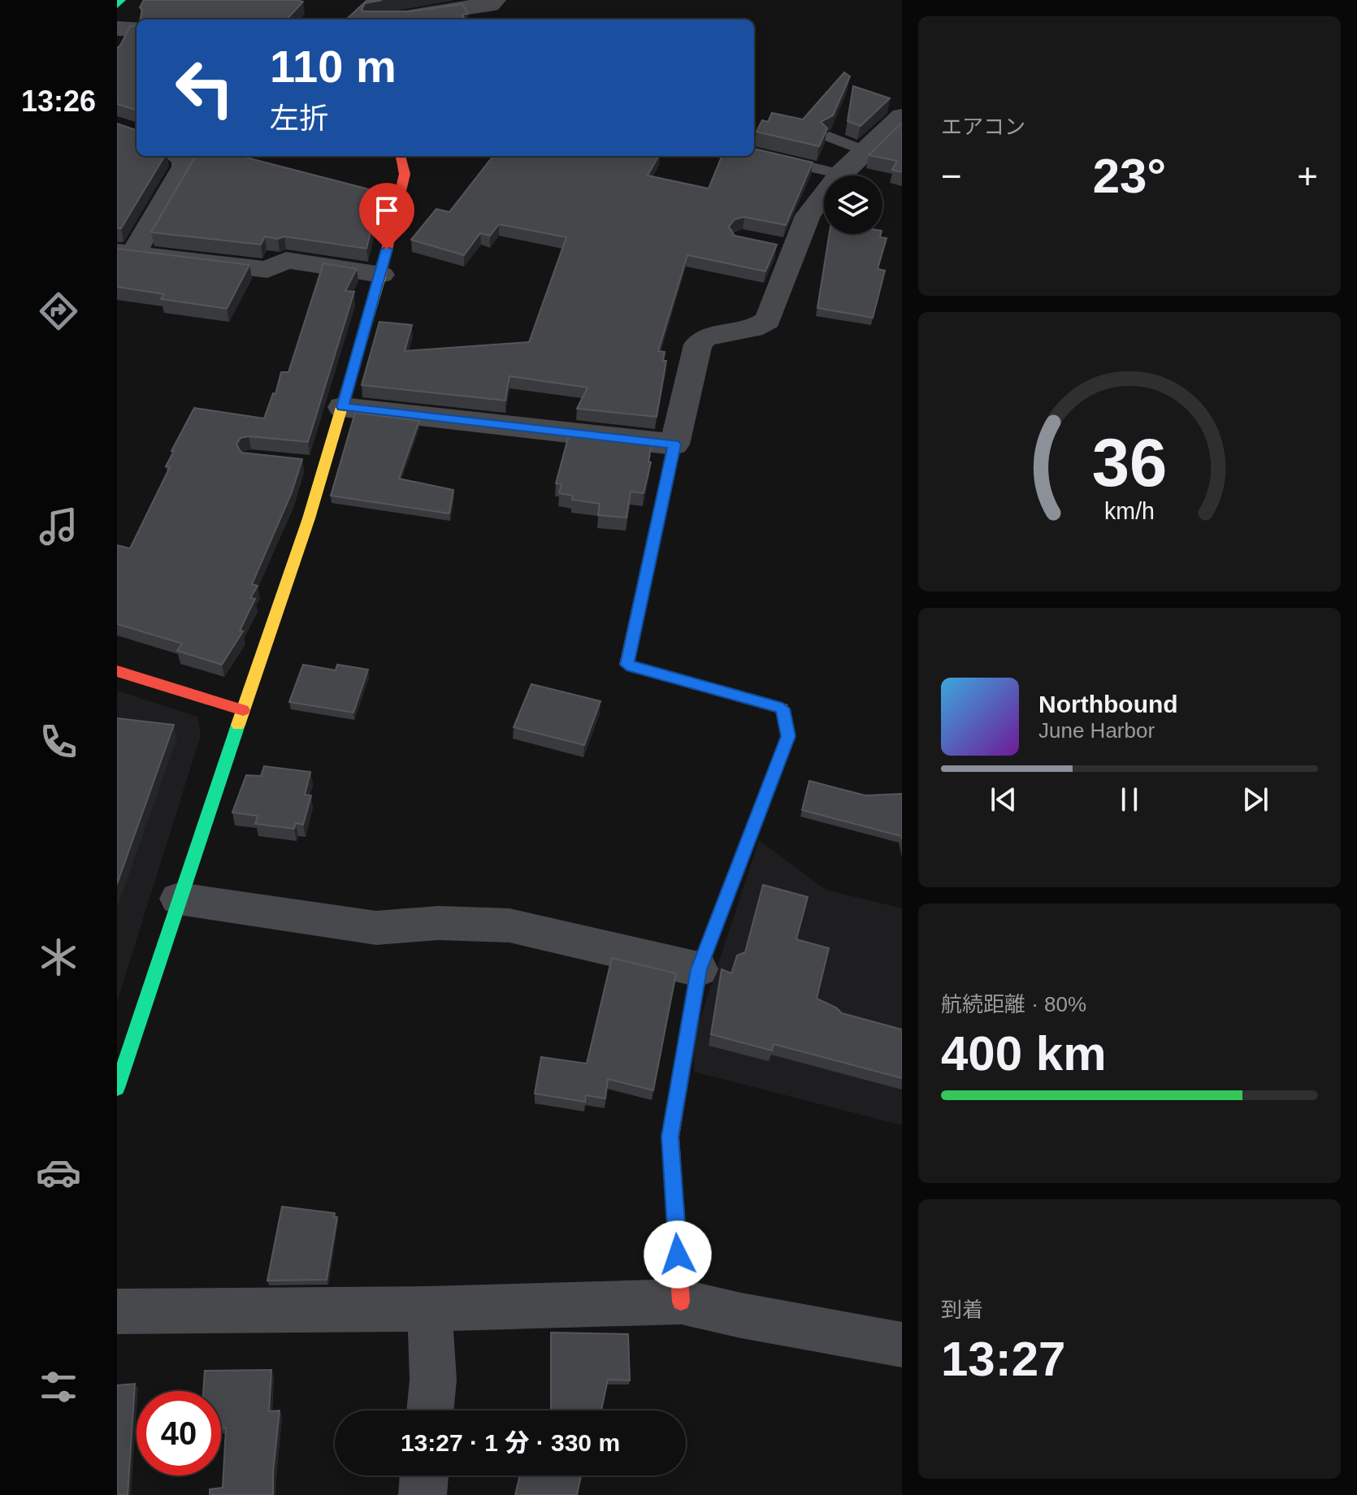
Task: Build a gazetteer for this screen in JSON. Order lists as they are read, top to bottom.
{
  "page": {
    "tabs": "13:26",
    "tile": [
      "エアコン",
      ["航続距離 · 80%", "400 km"],
      ["到着", "13:27"]
    ],
    "turn": ["110 m", "左折"],
    "heat": ["−", "23°", "+"],
    "song": ["Northbound", "June Harbor"],
    "limit": "40",
    "trip": "13:27 · 1 分 · 330 m",
    "gauge": ["36", "km/h"]
  }
}
